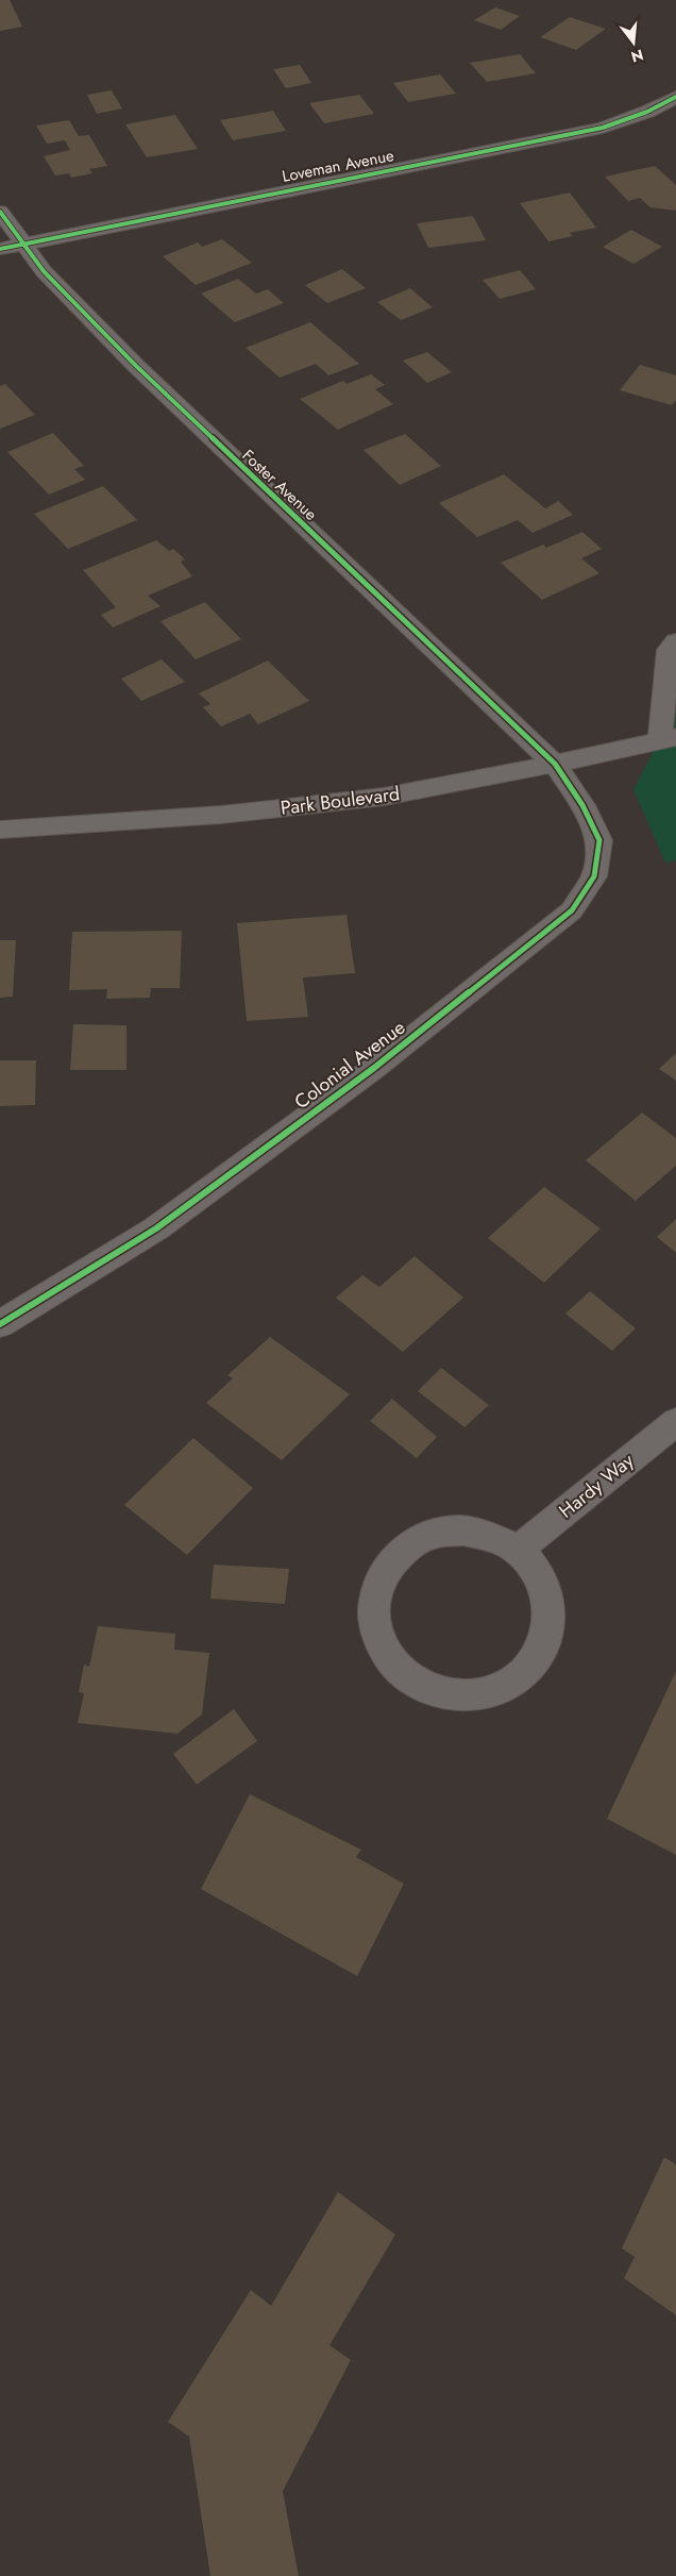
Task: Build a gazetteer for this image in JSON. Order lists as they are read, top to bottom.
{
  "streets": {
    "street": [
      "Loveman Avenue",
      "Foster Avenue",
      "Park Boulevard",
      "Colonial Avenue",
      "Hardy Way"
    ]
  },
  "crossings": [
    ["Loveman Avenue", "Foster Avenue"],
    ["Foster Avenue", "Park Boulevard"],
    ["Foster Avenue", "Colonial Avenue"],
    ["Park Boulevard", "Colonial Avenue"]
  ],
  "north": "bottom"
}
